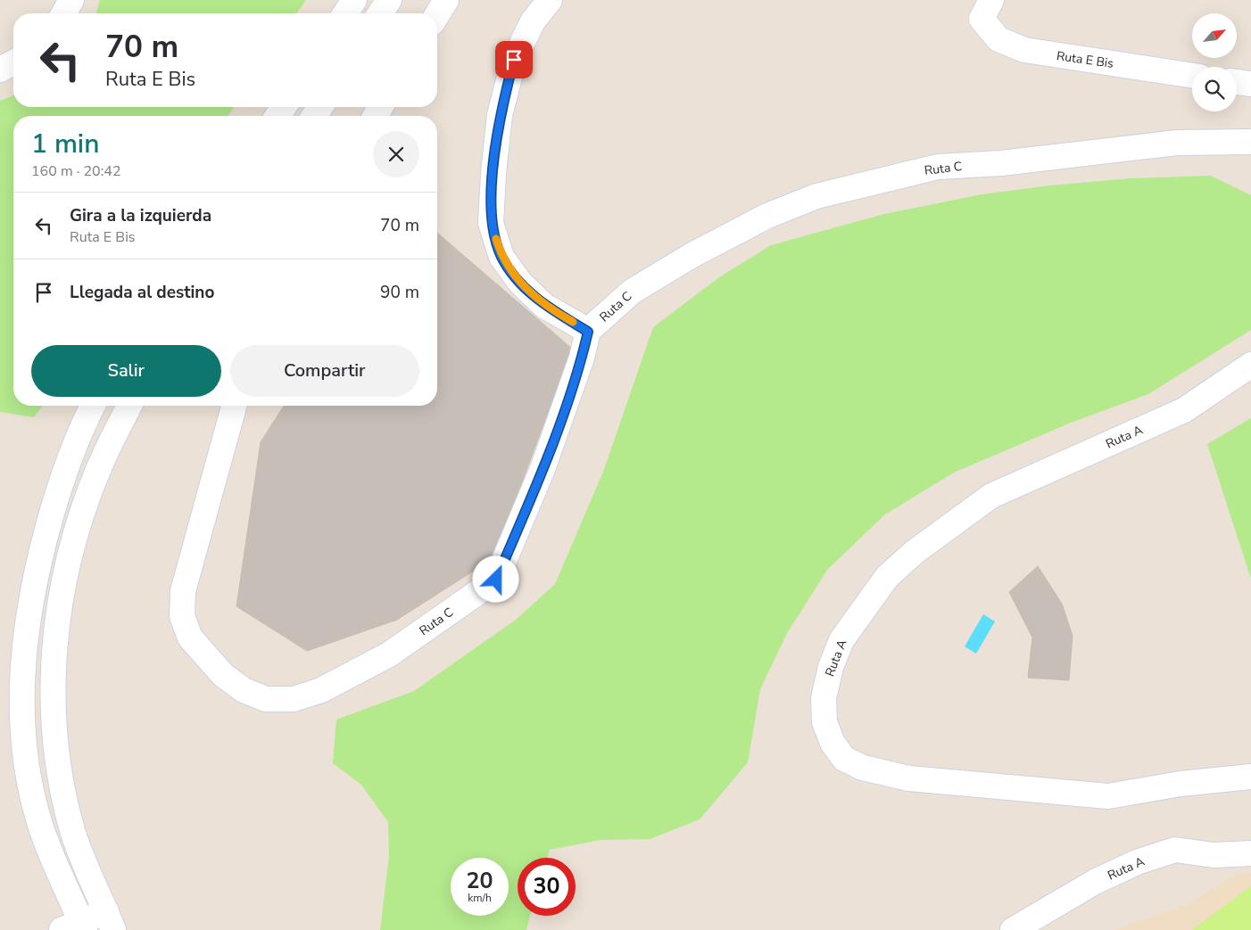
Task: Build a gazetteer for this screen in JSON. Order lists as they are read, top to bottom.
{
  "streets": {
    "street": ["Ruta E Bis", "Ruta C", "Ruta A"]
  },
  "north": "top right",
  "page": {
    "turn": ["70 m", "Ruta E Bis"],
    "heading": ["1 min", "160 m · 20:42"],
    "list": [
      {
        "name": "Gira a la izquierda",
        "note": "Ruta E Bis",
        "value": "70 m"
      },
      {
        "name": "Llegada al destino",
        "value": "90 m"
      }
    ],
    "buttons": ["Salir", "Compartir"],
    "speed": "20 km/h",
    "limit": "30"
  }
}
